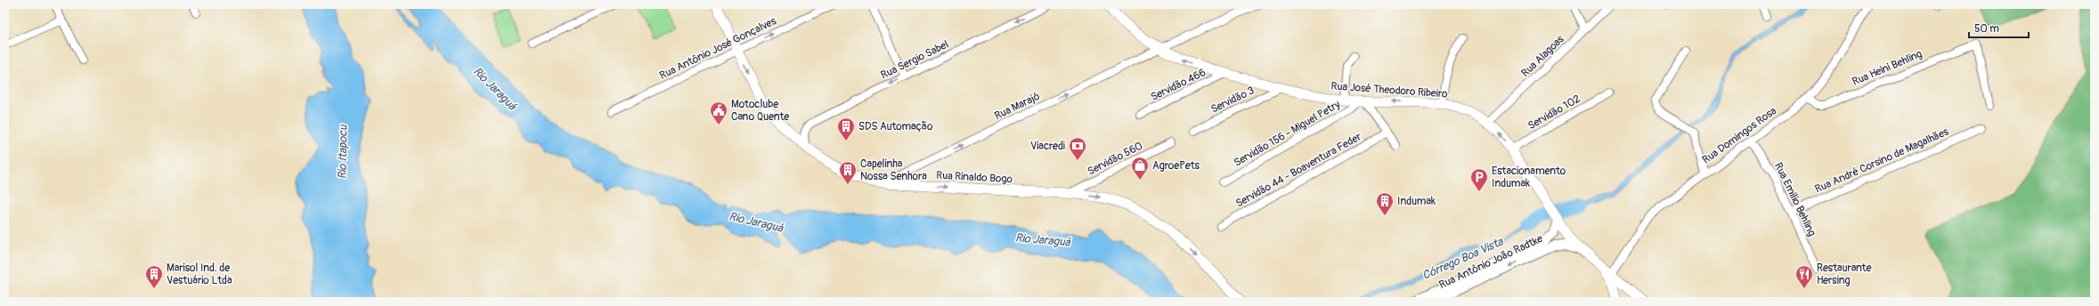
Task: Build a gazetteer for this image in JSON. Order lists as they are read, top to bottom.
{
  "streets": {
    "main road": ["Rua José Theodoro Ribeiro", "Rua Rinaldo Bogo"],
    "street": [
      "Rua Antônio José Gonçalves",
      "Rua Alagoas",
      "Rua Sergio Sabel",
      "Rua Heini Behling",
      "Servidão 466",
      "Servidão 3",
      "Rua Marajó",
      "Servidão 102",
      "Servidão 156 - Miguel Petry",
      "Rua Domingos Rosa",
      "Servidão 560",
      "Rua André Corsino de Magalhães",
      "Servidão 44 - Boaventura Feder",
      "Rua Emilio Behling",
      "Rua Antônio João Radtke"
    ]
  },
  "crossings": [
    ["Rua Antônio José Gonçalves", "Rua Rinaldo Bogo"],
    ["Rua Alagoas", "Rua José Theodoro Ribeiro"],
    ["Rua Sergio Sabel", "Rua Rinaldo Bogo"],
    ["Rua Heini Behling", "Rua Domingos Rosa"],
    ["Servidão 466", "Rua José Theodoro Ribeiro"],
    ["Rua José Theodoro Ribeiro", "Servidão 3"],
    ["Rua José Theodoro Ribeiro", "Rua Marajó"],
    ["Rua José Theodoro Ribeiro", "Servidão 102"],
    ["Rua José Theodoro Ribeiro", "Servidão 156 - Miguel Petry"],
    ["Rua José Theodoro Ribeiro", "Rua Domingos Rosa"],
    ["Rua José Theodoro Ribeiro", "Rua Antônio João Radtke"],
    ["Rua Marajó", "Rua Rinaldo Bogo"],
    ["Rua Domingos Rosa", "Rua Emilio Behling"],
    ["Servidão 560", "Rua Rinaldo Bogo"],
    ["Rua André Corsino de Magalhães", "Rua Emilio Behling"]
  ],
  "one_way": [
    "Rua Antônio José Gonçalves",
    "Rua Sergio Sabel",
    "Rua Marajó",
    "Rua Rinaldo Bogo"
  ],
  "water": ["Rio Jaraguá", "Rio Itapocu", "Córrego Boa Vista"],
  "places": {
    "public building": ["Motoclube Cano Quente"],
    "building": [
      "SDS Automação",
      "Capelinha Nossa Senhora",
      "Indumak",
      "Marisol Ind. de Vestuário Ltda"
    ],
    "bank": ["Viacredi"],
    "shop": ["AgroePets"],
    "parking": ["Estacionamento Indumak"],
    "restaurant": ["Restaurante Hersing"]
  },
  "scale_bar": "50 m"
}
